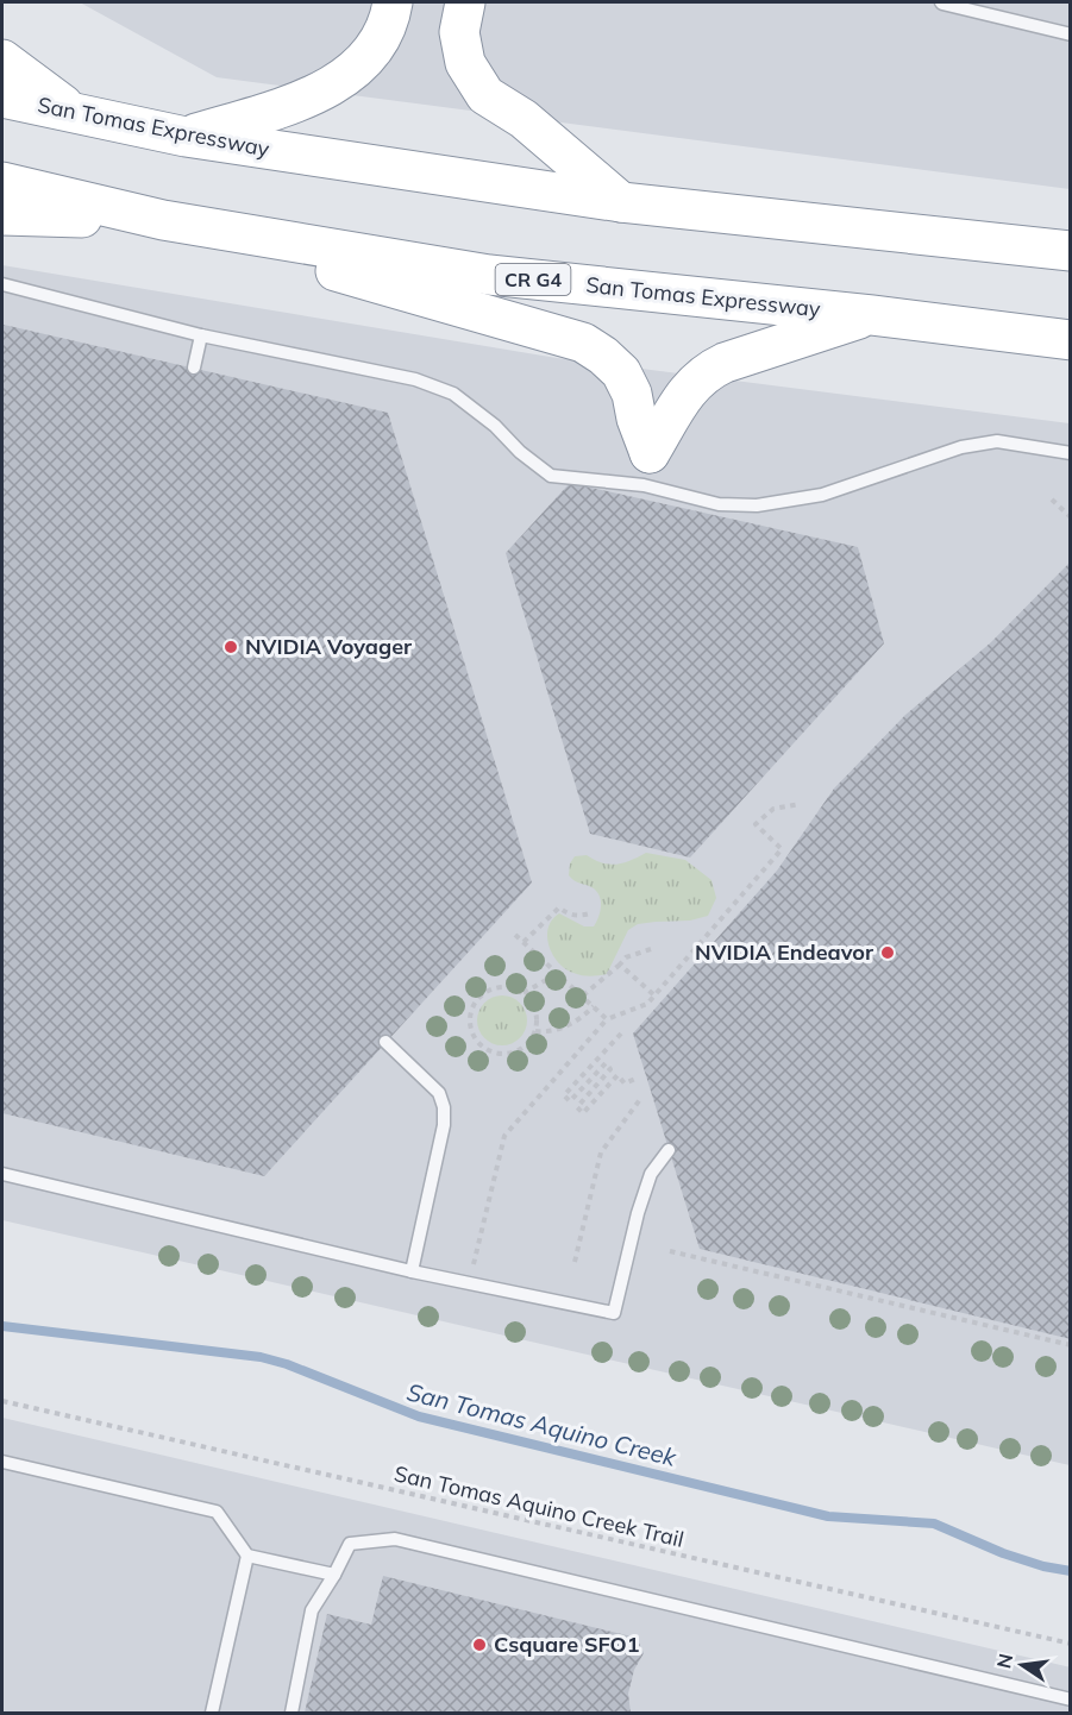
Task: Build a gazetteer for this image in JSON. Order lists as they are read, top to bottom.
{
  "streets": {
    "highway": ["San Tomas Expressway", "CR G4"],
    "path": ["San Tomas Aquino Creek Trail"]
  },
  "water": ["San Tomas Aquino Creek"],
  "places": ["NVIDIA Voyager", "NVIDIA Endeavor", "Csquare SFO1"],
  "north": "left"
}
